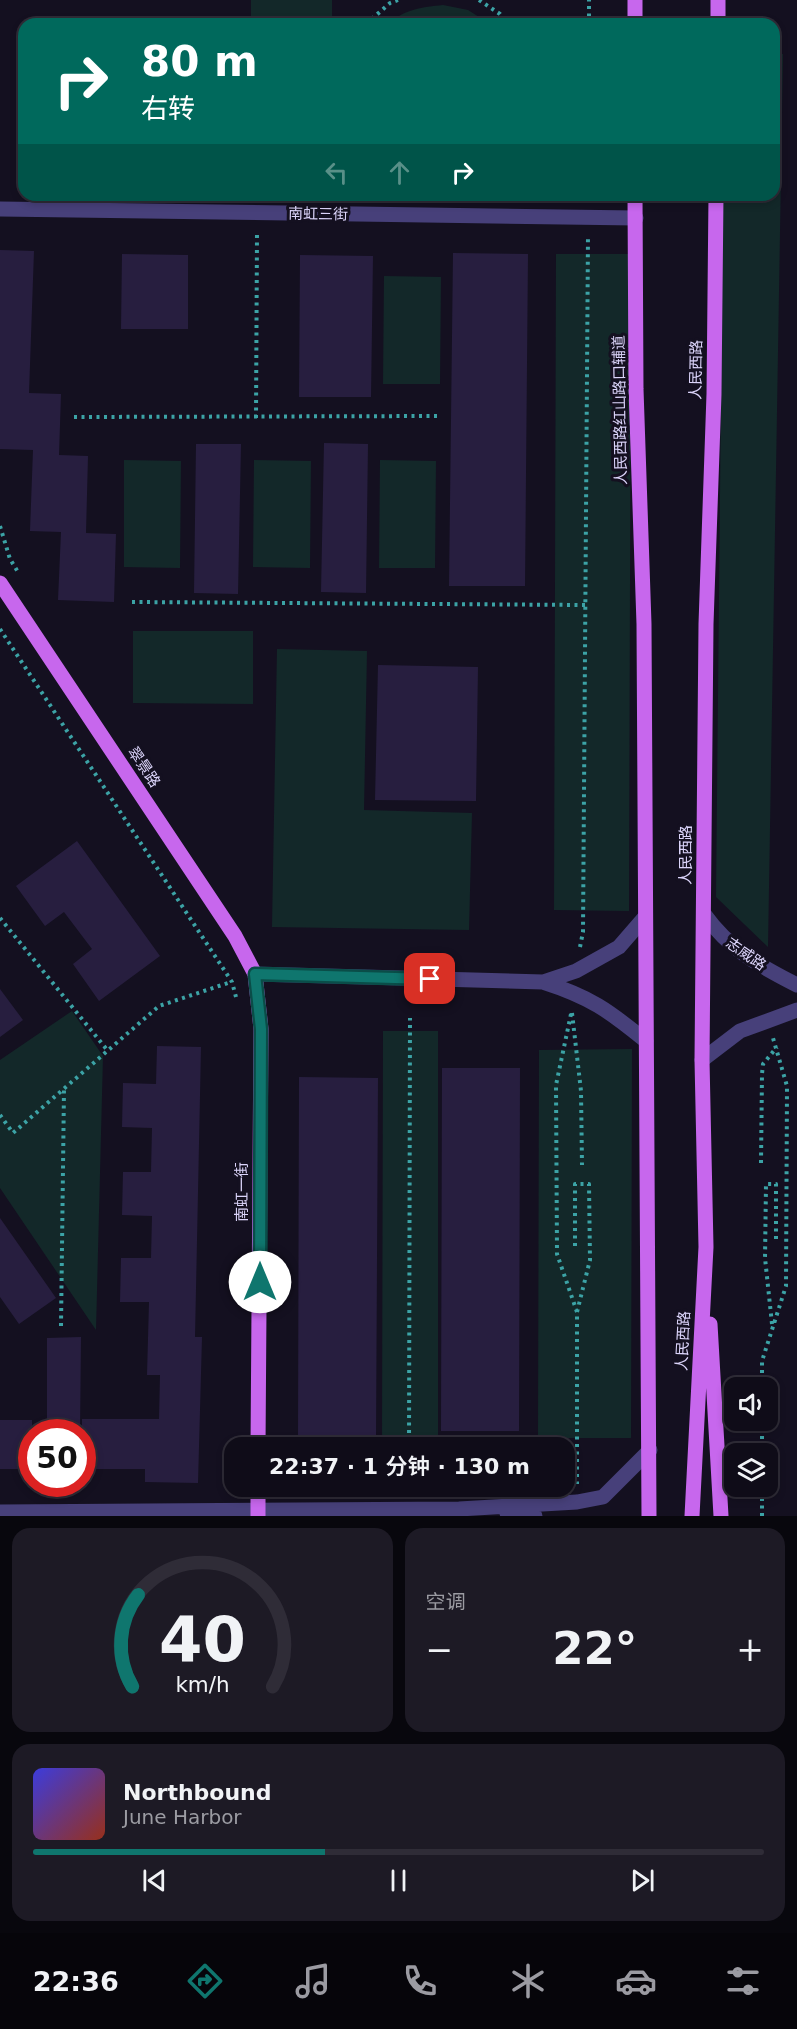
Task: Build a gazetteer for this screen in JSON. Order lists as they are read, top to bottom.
{
  "streets": {
    "main road": [
      "人民西路",
      "人民西路红山路口辅道",
      "翠景路",
      "南虹一街"
    ],
    "street": ["南虹三街", "志威路"]
  },
  "crossings": [
    ["南虹三街", "人民西路红山路口辅道"],
    ["人民西路", "志威路"],
    ["翠景路", "南虹一街"]
  ],
  "page": {
    "turn": ["80 m", "右转"],
    "limit": "50",
    "trip": "22:37 · 1 分钟 · 130 m",
    "tile": "空调",
    "heat": ["−", "22°", "+"],
    "song": ["Northbound", "June Harbor"],
    "tabs": "22:36",
    "gauge": ["40", "km/h"]
  }
}
